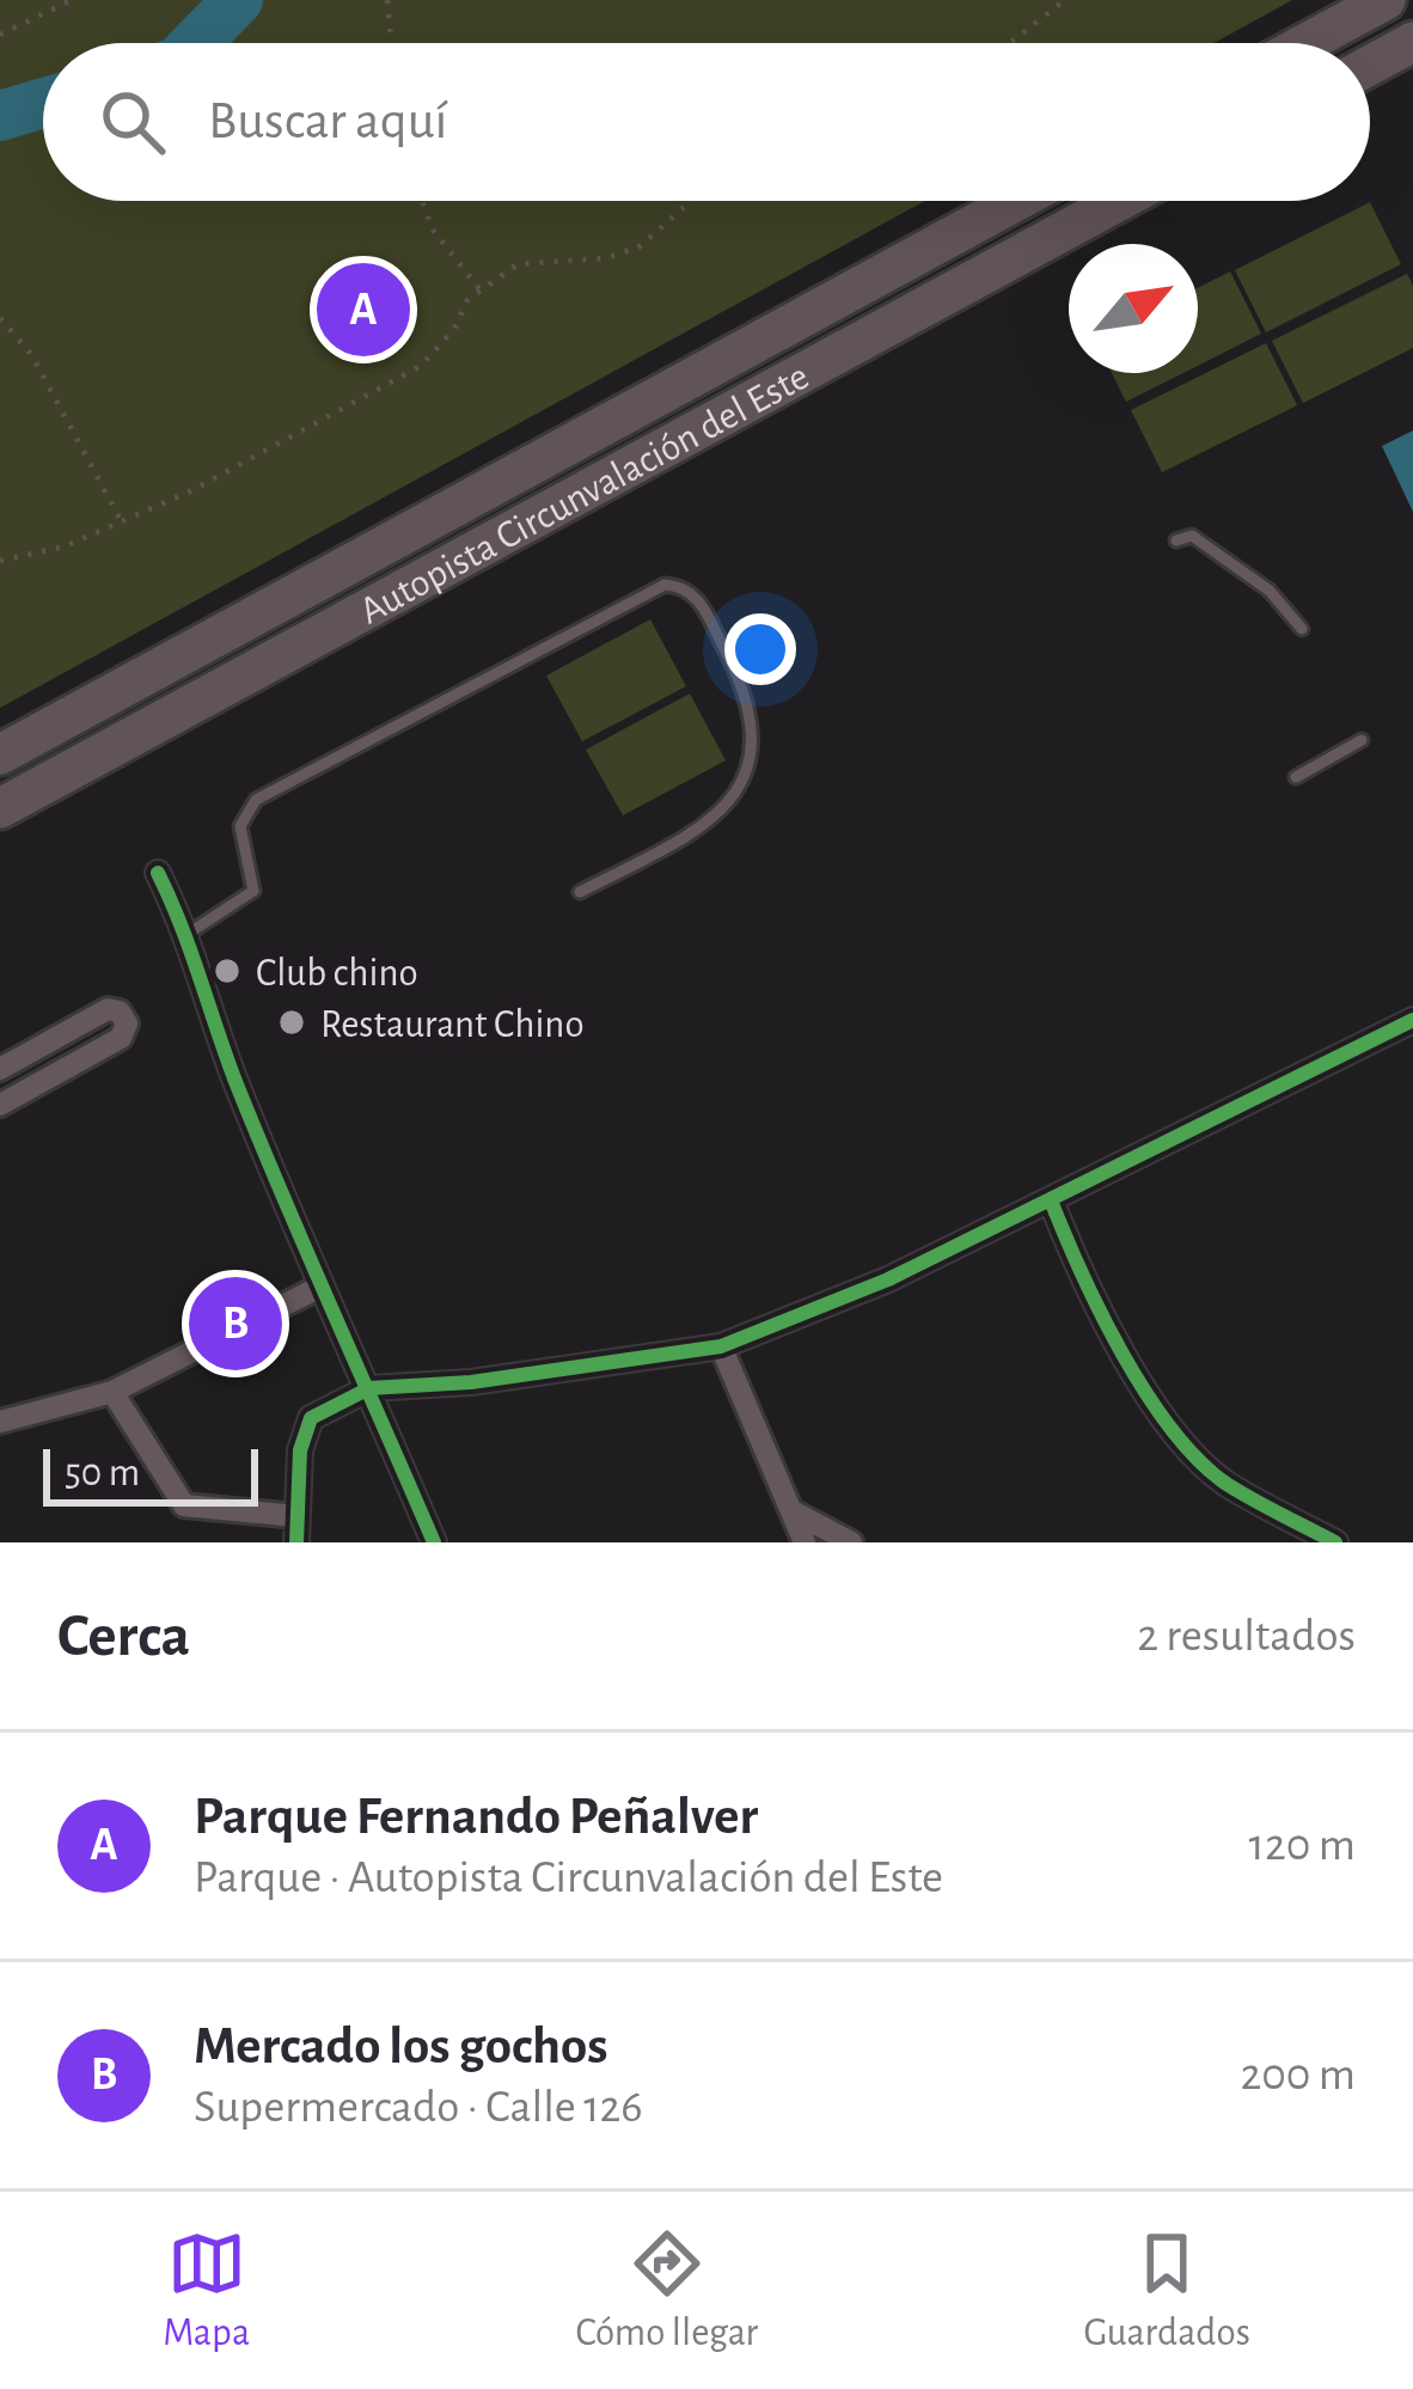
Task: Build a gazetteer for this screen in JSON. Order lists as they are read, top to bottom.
{
  "streets": {
    "highway": ["Autopista Circunvalación del Este"]
  },
  "places": ["Club chino", "Restaurant Chino"],
  "scale_bar": "50 m",
  "north": "top right",
  "page": {
    "search": "Buscar aquí",
    "pins": ["A", "B"],
    "scale": "50 m",
    "heading": ["Cerca", "2 resultados"],
    "list": [
      {
        "mark": "A",
        "name": "Parque Fernando Peñalver",
        "note": "Parque · Autopista Circunvalación del Este",
        "value": "120 m"
      },
      {
        "mark": "B",
        "name": "Mercado los gochos",
        "note": "Supermercado · Calle 126",
        "value": "200 m"
      }
    ],
    "nav": ["Mapa", "Cómo llegar", "Guardados"]
  }
}
